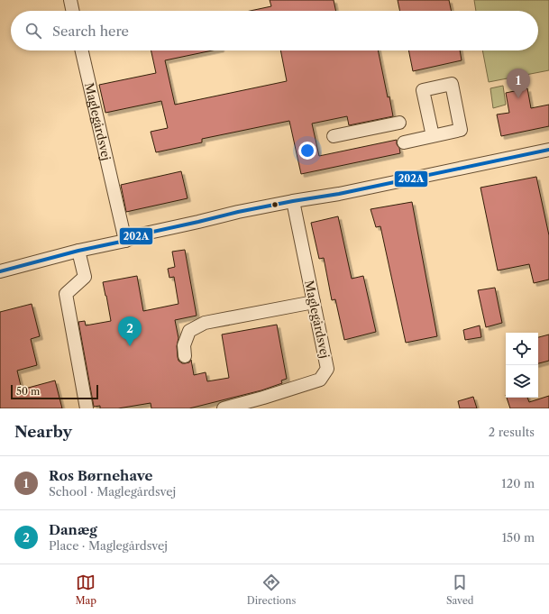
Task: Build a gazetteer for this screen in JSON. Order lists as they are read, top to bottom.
{
  "streets": {
    "street": ["Maglegårdsvej"]
  },
  "lines": ["transit line 202A"],
  "scale_bar": "50 m",
  "page": {
    "search": "Search here",
    "pins": ["1", "2"],
    "scale": "50 m",
    "heading": ["Nearby", "2 results"],
    "list": [
      {
        "mark": "1",
        "name": "Ros Børnehave",
        "note": "School · Maglegårdsvej",
        "value": "120 m"
      },
      {
        "mark": "2",
        "name": "Danæg",
        "note": "Place · Maglegårdsvej",
        "value": "150 m"
      }
    ],
    "nav": ["Map", "Directions", "Saved"]
  }
}
